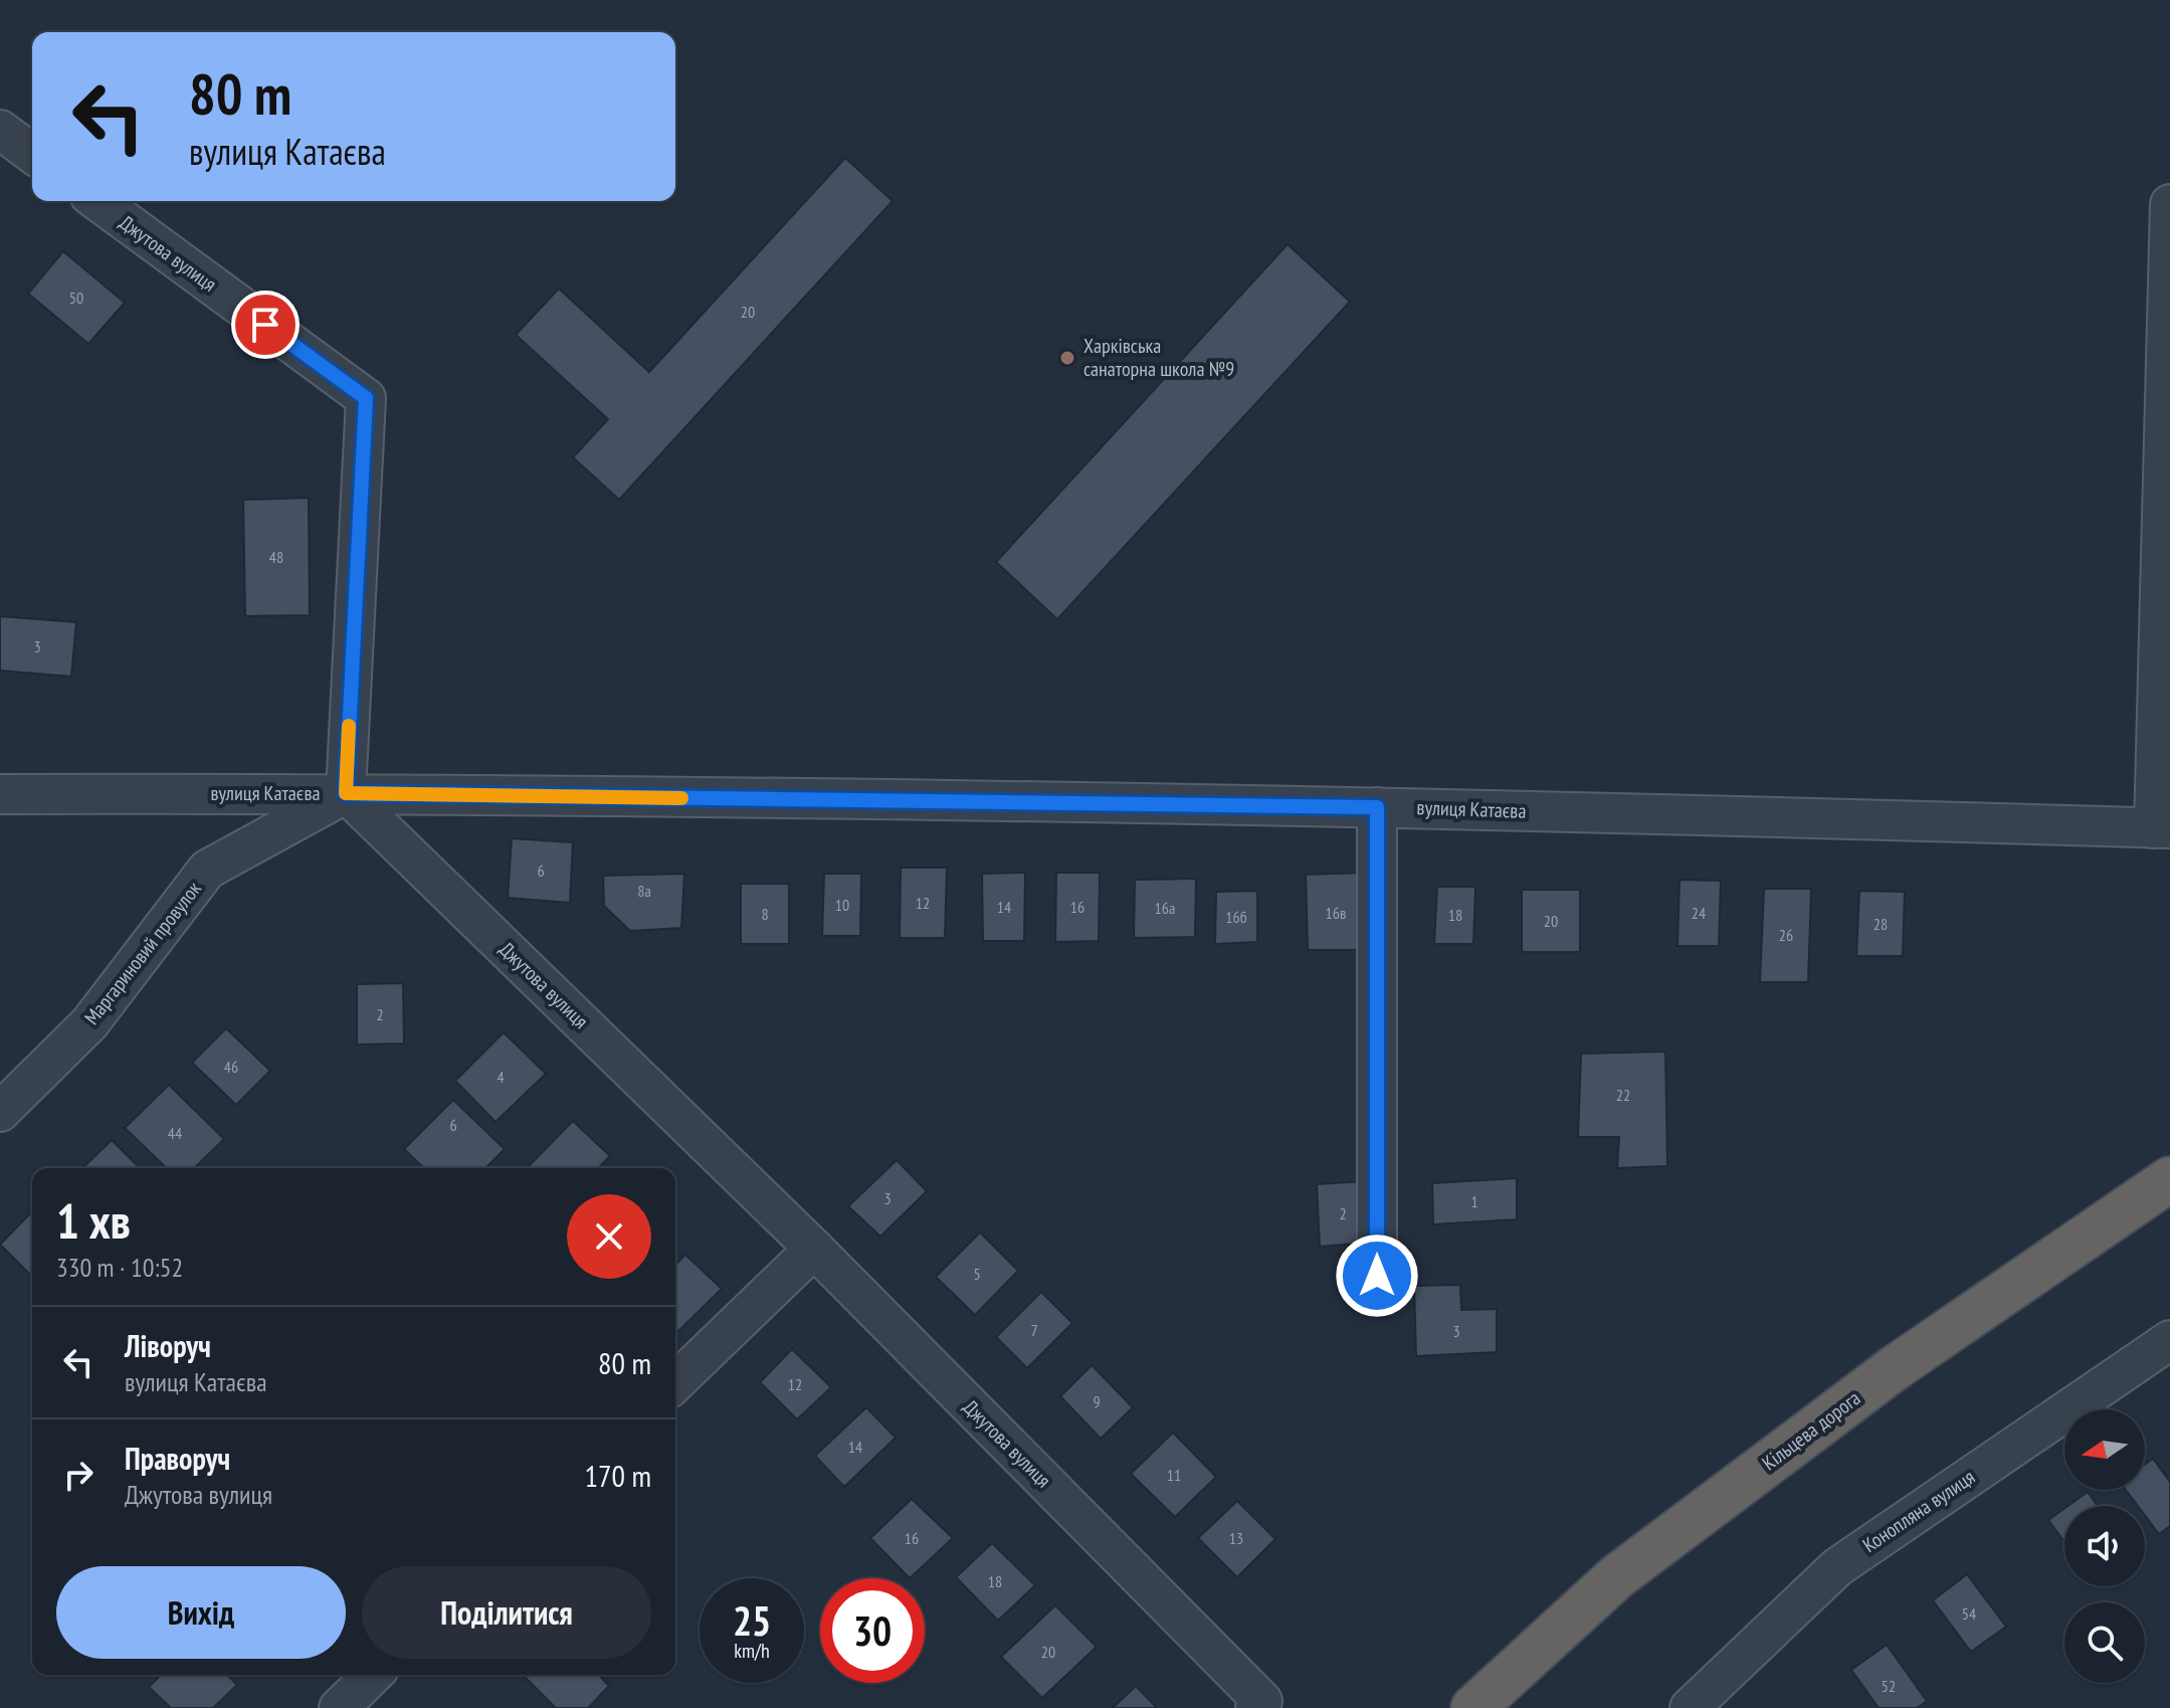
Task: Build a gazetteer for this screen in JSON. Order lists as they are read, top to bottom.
{
  "streets": {
    "highway": ["Кільцева дорога"],
    "street": [
      "Джутова вулиця",
      "вулиця Катаєва",
      "Маргариновий провулок",
      "Конопляна вулиця"
    ]
  },
  "crossings": [
    ["Джутова вулиця", "вулиця Катаєва"],
    ["Джутова вулиця", "Маргариновий провулок"],
    ["вулиця Катаєва", "Маргариновий провулок"]
  ],
  "places": ["Харківська санаторна школа №9"],
  "house_numbers": [
    "50",
    "20",
    "48",
    "3",
    "6",
    "8а",
    "12",
    "10",
    "14",
    "16",
    "16а",
    "16в",
    "24",
    "8",
    "18",
    "16б",
    "20",
    "28",
    "26",
    "2",
    "46",
    "4",
    "22",
    "6",
    "44",
    "3",
    "1",
    "2",
    "5",
    "7",
    "3",
    "12",
    "9",
    "14",
    "11",
    "16",
    "13",
    "18",
    "54",
    "20",
    "52"
  ],
  "north": "left",
  "page": {
    "turn": ["80 m", "вулиця Катаєва"],
    "heading": ["1 хв", "330 m · 10:52"],
    "list": [
      {
        "name": "Ліворуч",
        "note": "вулиця Катаєва",
        "value": "80 m"
      },
      {
        "name": "Праворуч",
        "note": "Джутова вулиця",
        "value": "170 m"
      }
    ],
    "buttons": ["Вихід", "Поділитися"],
    "speed": "25 km/h",
    "limit": "30"
  }
}
